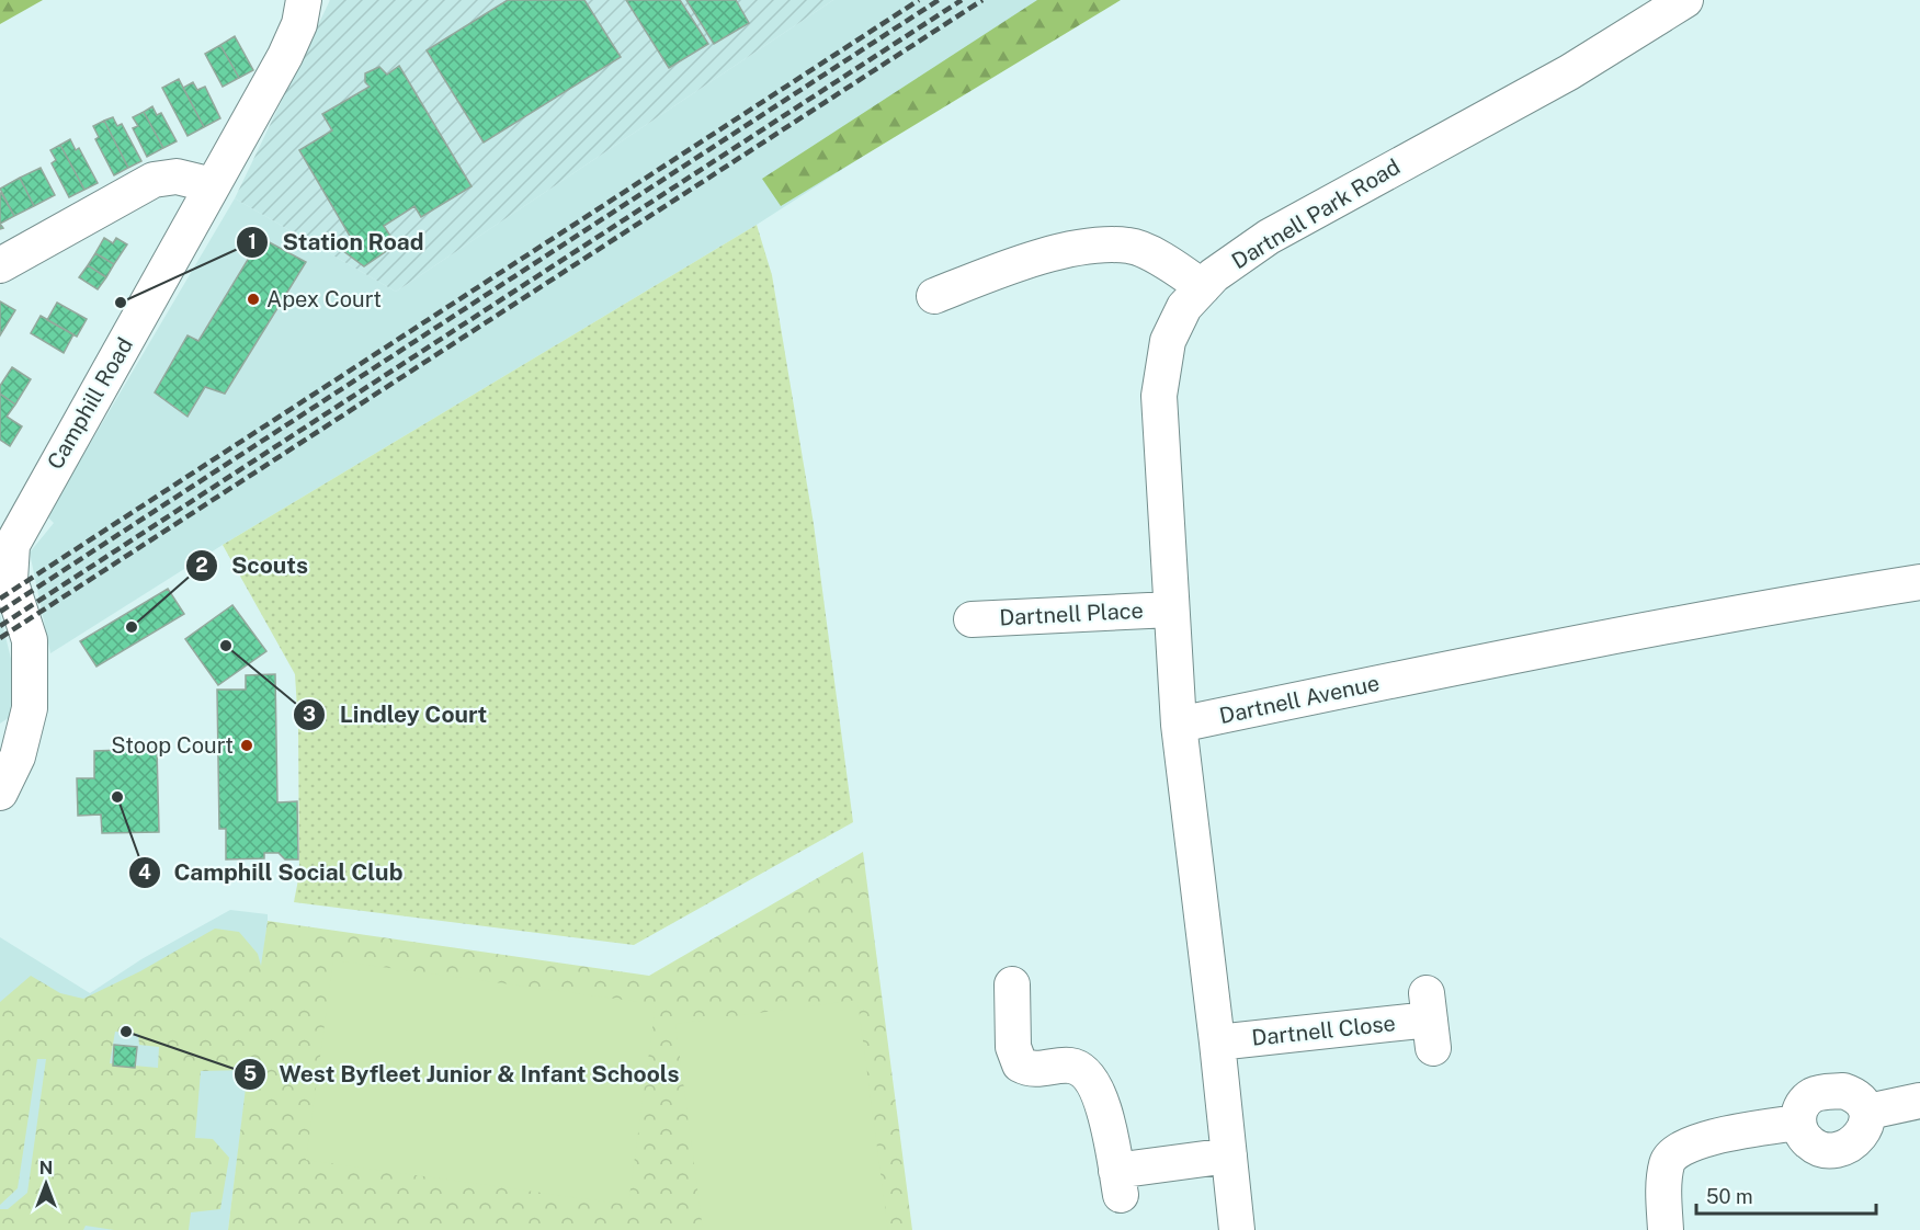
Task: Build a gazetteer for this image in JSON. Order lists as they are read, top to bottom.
{
  "streets": {
    "street": [
      "Dartnell Park Road",
      "Camphill Road",
      "Dartnell Place",
      "Dartnell Avenue",
      "Dartnell Close"
    ]
  },
  "crossings": [
    ["Dartnell Park Road", "Dartnell Place"],
    ["Dartnell Park Road", "Dartnell Avenue"]
  ],
  "places": [
    "Apex Court",
    "Station Road",
    "Scouts",
    "Lindley Court",
    "Stoop Court",
    "Camphill Social Club",
    "West Byfleet Junior & Infant Schools"
  ],
  "scale_bar": "50 m",
  "north": "top"
}
